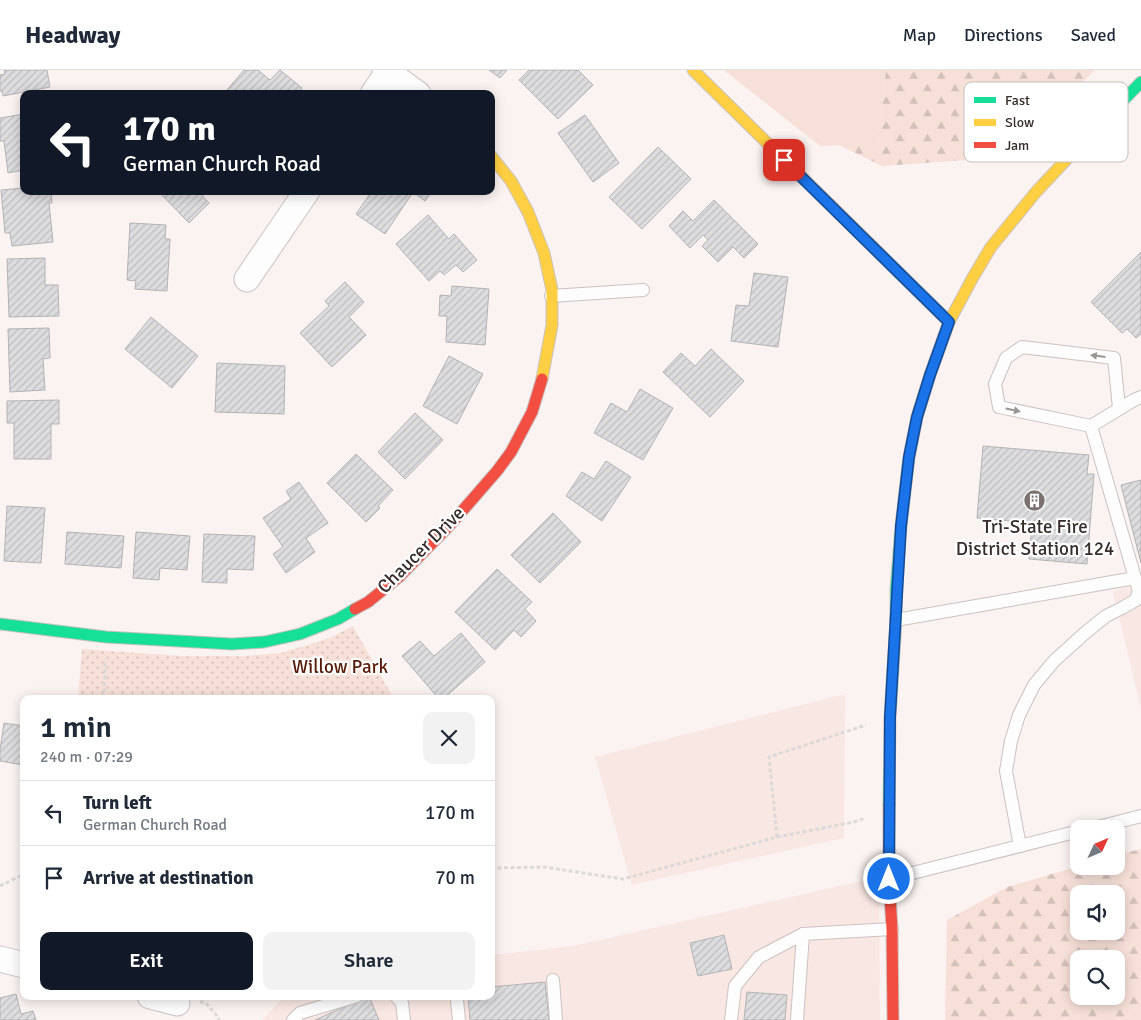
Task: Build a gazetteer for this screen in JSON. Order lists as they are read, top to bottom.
{
  "streets": {
    "street": ["Chaucer Drive"]
  },
  "parks": ["Willow Park"],
  "places": {
    "building": ["Tri-State Fire District Station 124"]
  },
  "legend": ["Fast", "Slow", "Jam"],
  "north": "top right",
  "page": {
    "header": "Headway",
    "nav": ["Map", "Directions", "Saved"],
    "turn": ["170 m", "German Church Road"],
    "heading": ["1 min", "240 m · 07:29"],
    "list": [
      {
        "name": "Turn left",
        "note": "German Church Road",
        "value": "170 m"
      },
      {
        "name": "Arrive at destination",
        "value": "70 m"
      }
    ],
    "buttons": ["Exit", "Share"]
  }
}
